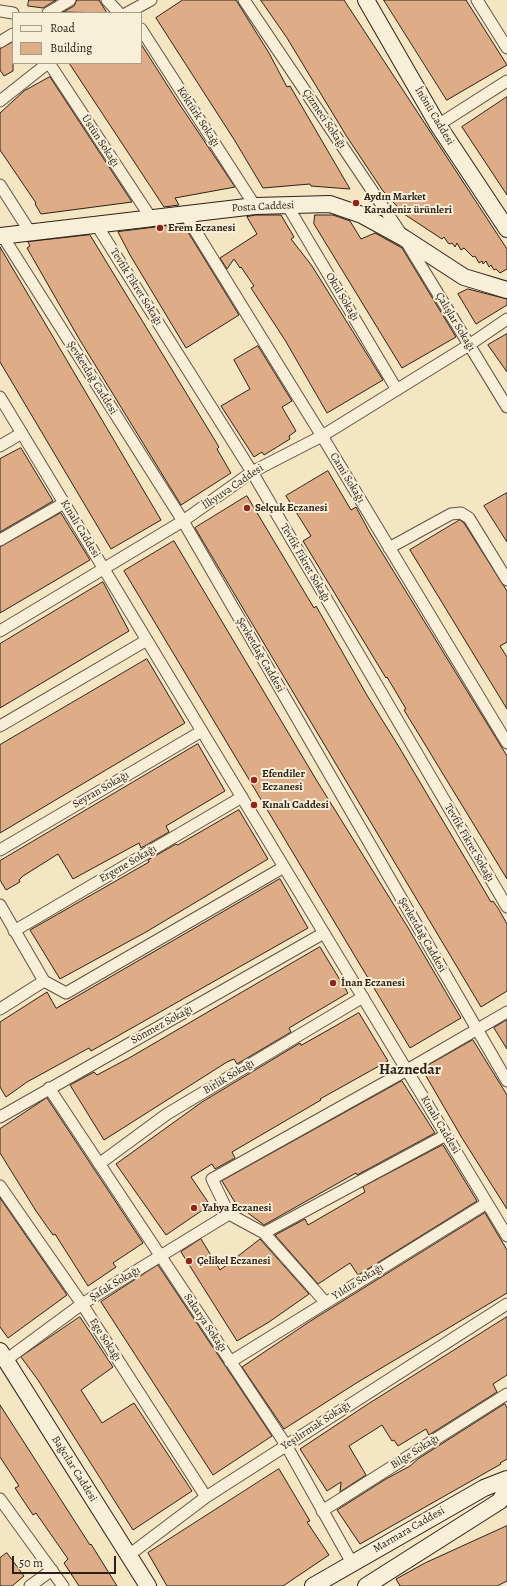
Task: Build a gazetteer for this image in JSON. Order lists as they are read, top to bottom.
{
  "streets": {
    "main road": [
      "İnönü Caddesi",
      "Posta Caddesi",
      "Bağcılar Caddesi",
      "Marmara Caddesi"
    ],
    "street": [
      "Köktürk Sokağı",
      "Çizmeci Sokağı",
      "Üstün Sokağı",
      "Tevfik Fikret Sokağı",
      "Okul Sokağı",
      "Çalışlar Sokağı",
      "Şevketdağ Caddesi",
      "Cami Sokağı",
      "İlkyuva Caddesi",
      "Kınalı Caddesi",
      "Seyran Sokağı",
      "Ergene Sokağı",
      "Sönmez Sokağı",
      "Birlik Sokağı",
      "Yıldız Sokağı",
      "Şafak Sokağı",
      "Sakarya Sokağı",
      "Ege Sokağı",
      "Yeşilırmak Sokağı",
      "Bilge Sokağı"
    ]
  },
  "crossings": [
    ["Köktürk Sokağı", "Posta Caddesi"],
    ["Çizmeci Sokağı", "Posta Caddesi"],
    ["Çizmeci Sokağı", "Çalışlar Sokağı"],
    ["Üstün Sokağı", "Posta Caddesi"],
    ["Posta Caddesi", "Tevfik Fikret Sokağı"],
    ["Posta Caddesi", "Okul Sokağı"],
    ["Posta Caddesi", "Çalışlar Sokağı"],
    ["Posta Caddesi", "Şevketdağ Caddesi"],
    ["Posta Caddesi", "Cami Sokağı"],
    ["Tevfik Fikret Sokağı", "İlkyuva Caddesi"],
    ["Okul Sokağı", "İlkyuva Caddesi"],
    ["Çalışlar Sokağı", "İlkyuva Caddesi"],
    ["Şevketdağ Caddesi", "İlkyuva Caddesi"],
    ["Cami Sokağı", "İlkyuva Caddesi"],
    ["İlkyuva Caddesi", "Kınalı Caddesi"],
    ["Kınalı Caddesi", "Seyran Sokağı"],
    ["Kınalı Caddesi", "Ergene Sokağı"],
    ["Kınalı Caddesi", "Sönmez Sokağı"],
    ["Kınalı Caddesi", "Birlik Sokağı"],
    ["Kınalı Caddesi", "Yıldız Sokağı"],
    ["Sönmez Sokağı", "Sakarya Sokağı"],
    ["Birlik Sokağı", "Sakarya Sokağı"],
    ["Yıldız Sokağı", "Sakarya Sokağı"],
    ["Şafak Sokağı", "Sakarya Sokağı"],
    ["Şafak Sokağı", "Ege Sokağı"],
    ["Şafak Sokağı", "Bağcılar Caddesi"],
    ["Sakarya Sokağı", "Yeşilırmak Sokağı"],
    ["Sakarya Sokağı", "Bilge Sokağı"],
    ["Sakarya Sokağı", "Marmara Caddesi"],
    ["Ege Sokağı", "Yeşilırmak Sokağı"],
    ["Yeşilırmak Sokağı", "Bağcılar Caddesi"]
  ],
  "districts": ["Haznedar"],
  "places": [
    "Aydın Market Karadeniz ürünleri",
    "Erem Eczanesi",
    "Selçuk Eczanesi",
    "Efendiler Eczanesi",
    "Kınalı Caddesi",
    "İnan Eczanesi",
    "Yahya Eczanesi",
    "Çelikel Eczanesi"
  ],
  "legend": ["Road", "Building"],
  "scale_bar": "50 m"
}
